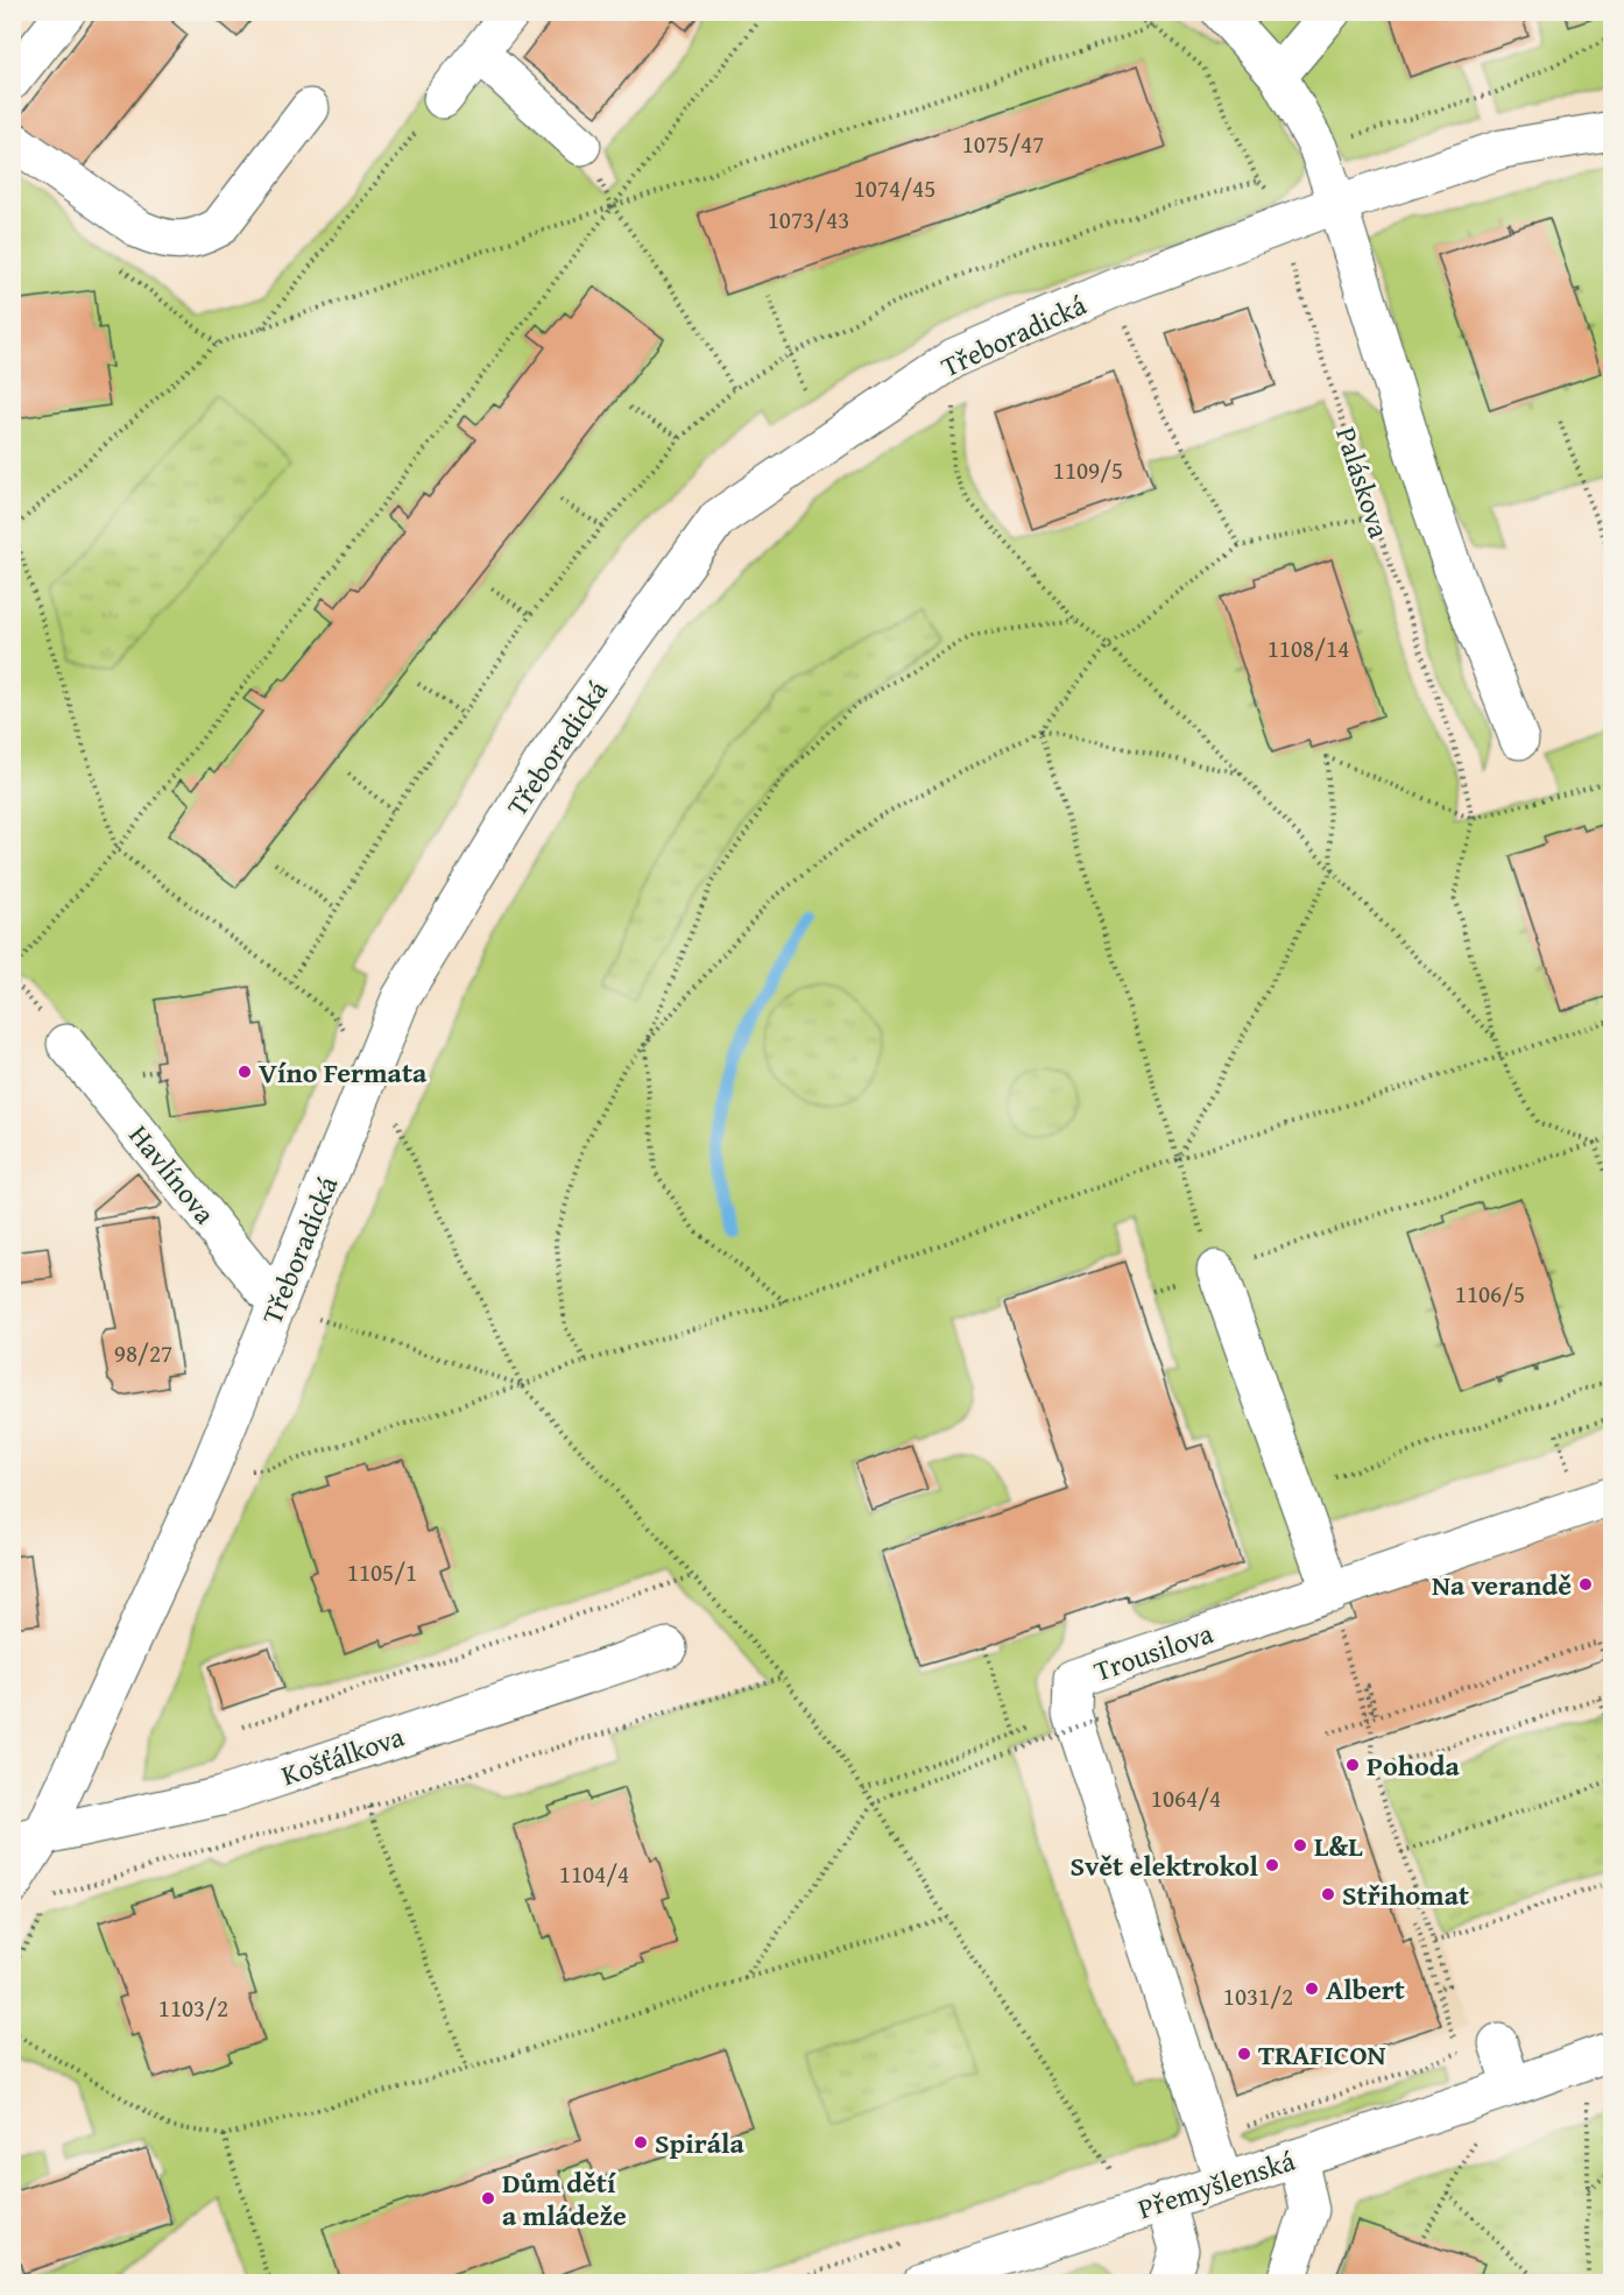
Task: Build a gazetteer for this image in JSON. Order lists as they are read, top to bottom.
{
  "streets": {
    "street": [
      "Třeboradická",
      "Paláskova",
      "Havlínova",
      "Trousilova",
      "Košťálkova",
      "Přemyšlenská"
    ]
  },
  "crossings": [
    ["Třeboradická", "Paláskova"],
    ["Třeboradická", "Havlínova"],
    ["Třeboradická", "Košťálkova"],
    ["Trousilova", "Přemyšlenská"]
  ],
  "places": [
    "Víno Fermata",
    "Na verandě",
    "Pohoda",
    "L&L",
    "Svět elektrokol",
    "Střihomat",
    "Albert",
    "TRAFICON",
    "Spirála",
    "Dům dětí a mládeže"
  ],
  "house_numbers": [
    "1075/47",
    "1074/45",
    "1073/43",
    "1109/5",
    "1108/14",
    "1106/5",
    "98/27",
    "1105/1",
    "1064/4",
    "1104/4",
    "1031/2",
    "1103/2"
  ]
}
